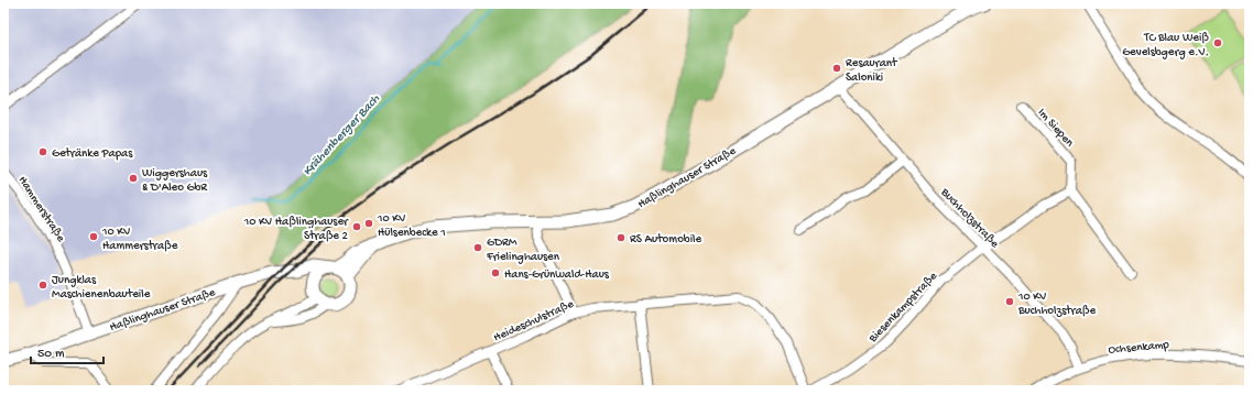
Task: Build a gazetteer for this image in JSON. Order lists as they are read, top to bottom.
{
  "streets": {
    "main road": ["Haßlinghauser Straße"],
    "street": [
      "Im Siepen",
      "Hammerstraße",
      "Buchholzstraße",
      "Biesenkampstraße",
      "Heideschulstraße",
      "Ochsenkamp"
    ]
  },
  "crossings": [
    ["Haßlinghauser Straße", "Hammerstraße"],
    ["Haßlinghauser Straße", "Buchholzstraße"],
    ["Buchholzstraße", "Biesenkampstraße"],
    ["Buchholzstraße", "Ochsenkamp"]
  ],
  "water": ["Krähenberger Bach"],
  "places": [
    "TC Blau Weiß Gevelsbgerg e.V.",
    "Resaurant Saloniki",
    "Getränke Papas",
    "Wiggershaus & D'Aleo GbR",
    "10 KV Hülsenbecke 1",
    "10 KV Haßlinghauser Straße 2",
    "10 KV Hammerstraße",
    "RS Automobile",
    "GDRM Frielinghausen",
    "Hans-Grünwald-Haus",
    "Jungklas Maschienenbauteile",
    "10 KV Buchholzstraße"
  ],
  "scale_bar": "50 m"
}
